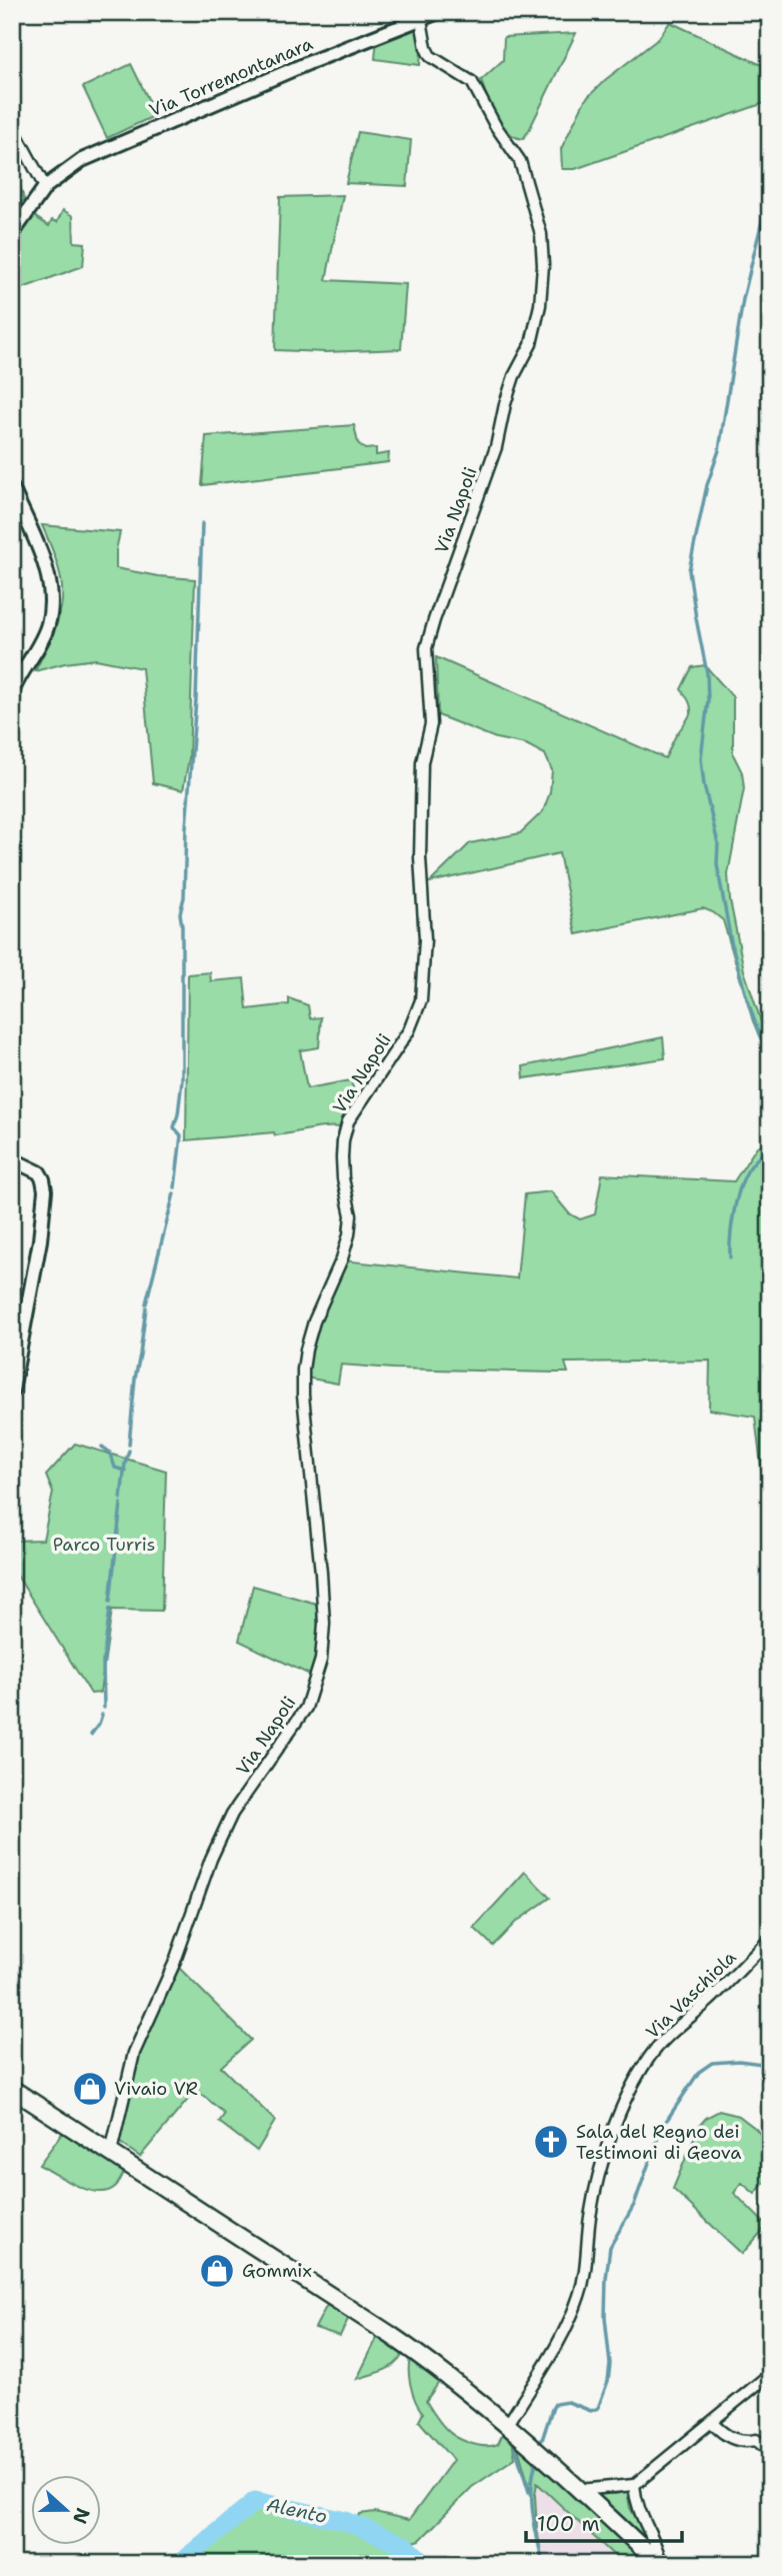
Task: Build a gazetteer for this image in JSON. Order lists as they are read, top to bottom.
{
  "streets": {
    "street": ["Via Torremontanara", "Via Napoli", "Via Vaschiola"]
  },
  "crossings": [
    ["Via Torremontanara", "Via Napoli"]
  ],
  "water": ["Alento"],
  "parks": ["Parco Turris"],
  "places": {
    "shop": ["Vivaio VR", "Gommix"],
    "church": ["Sala del Regno dei Testimoni di Geova"]
  },
  "scale_bar": "100 m",
  "north": "right"
}
